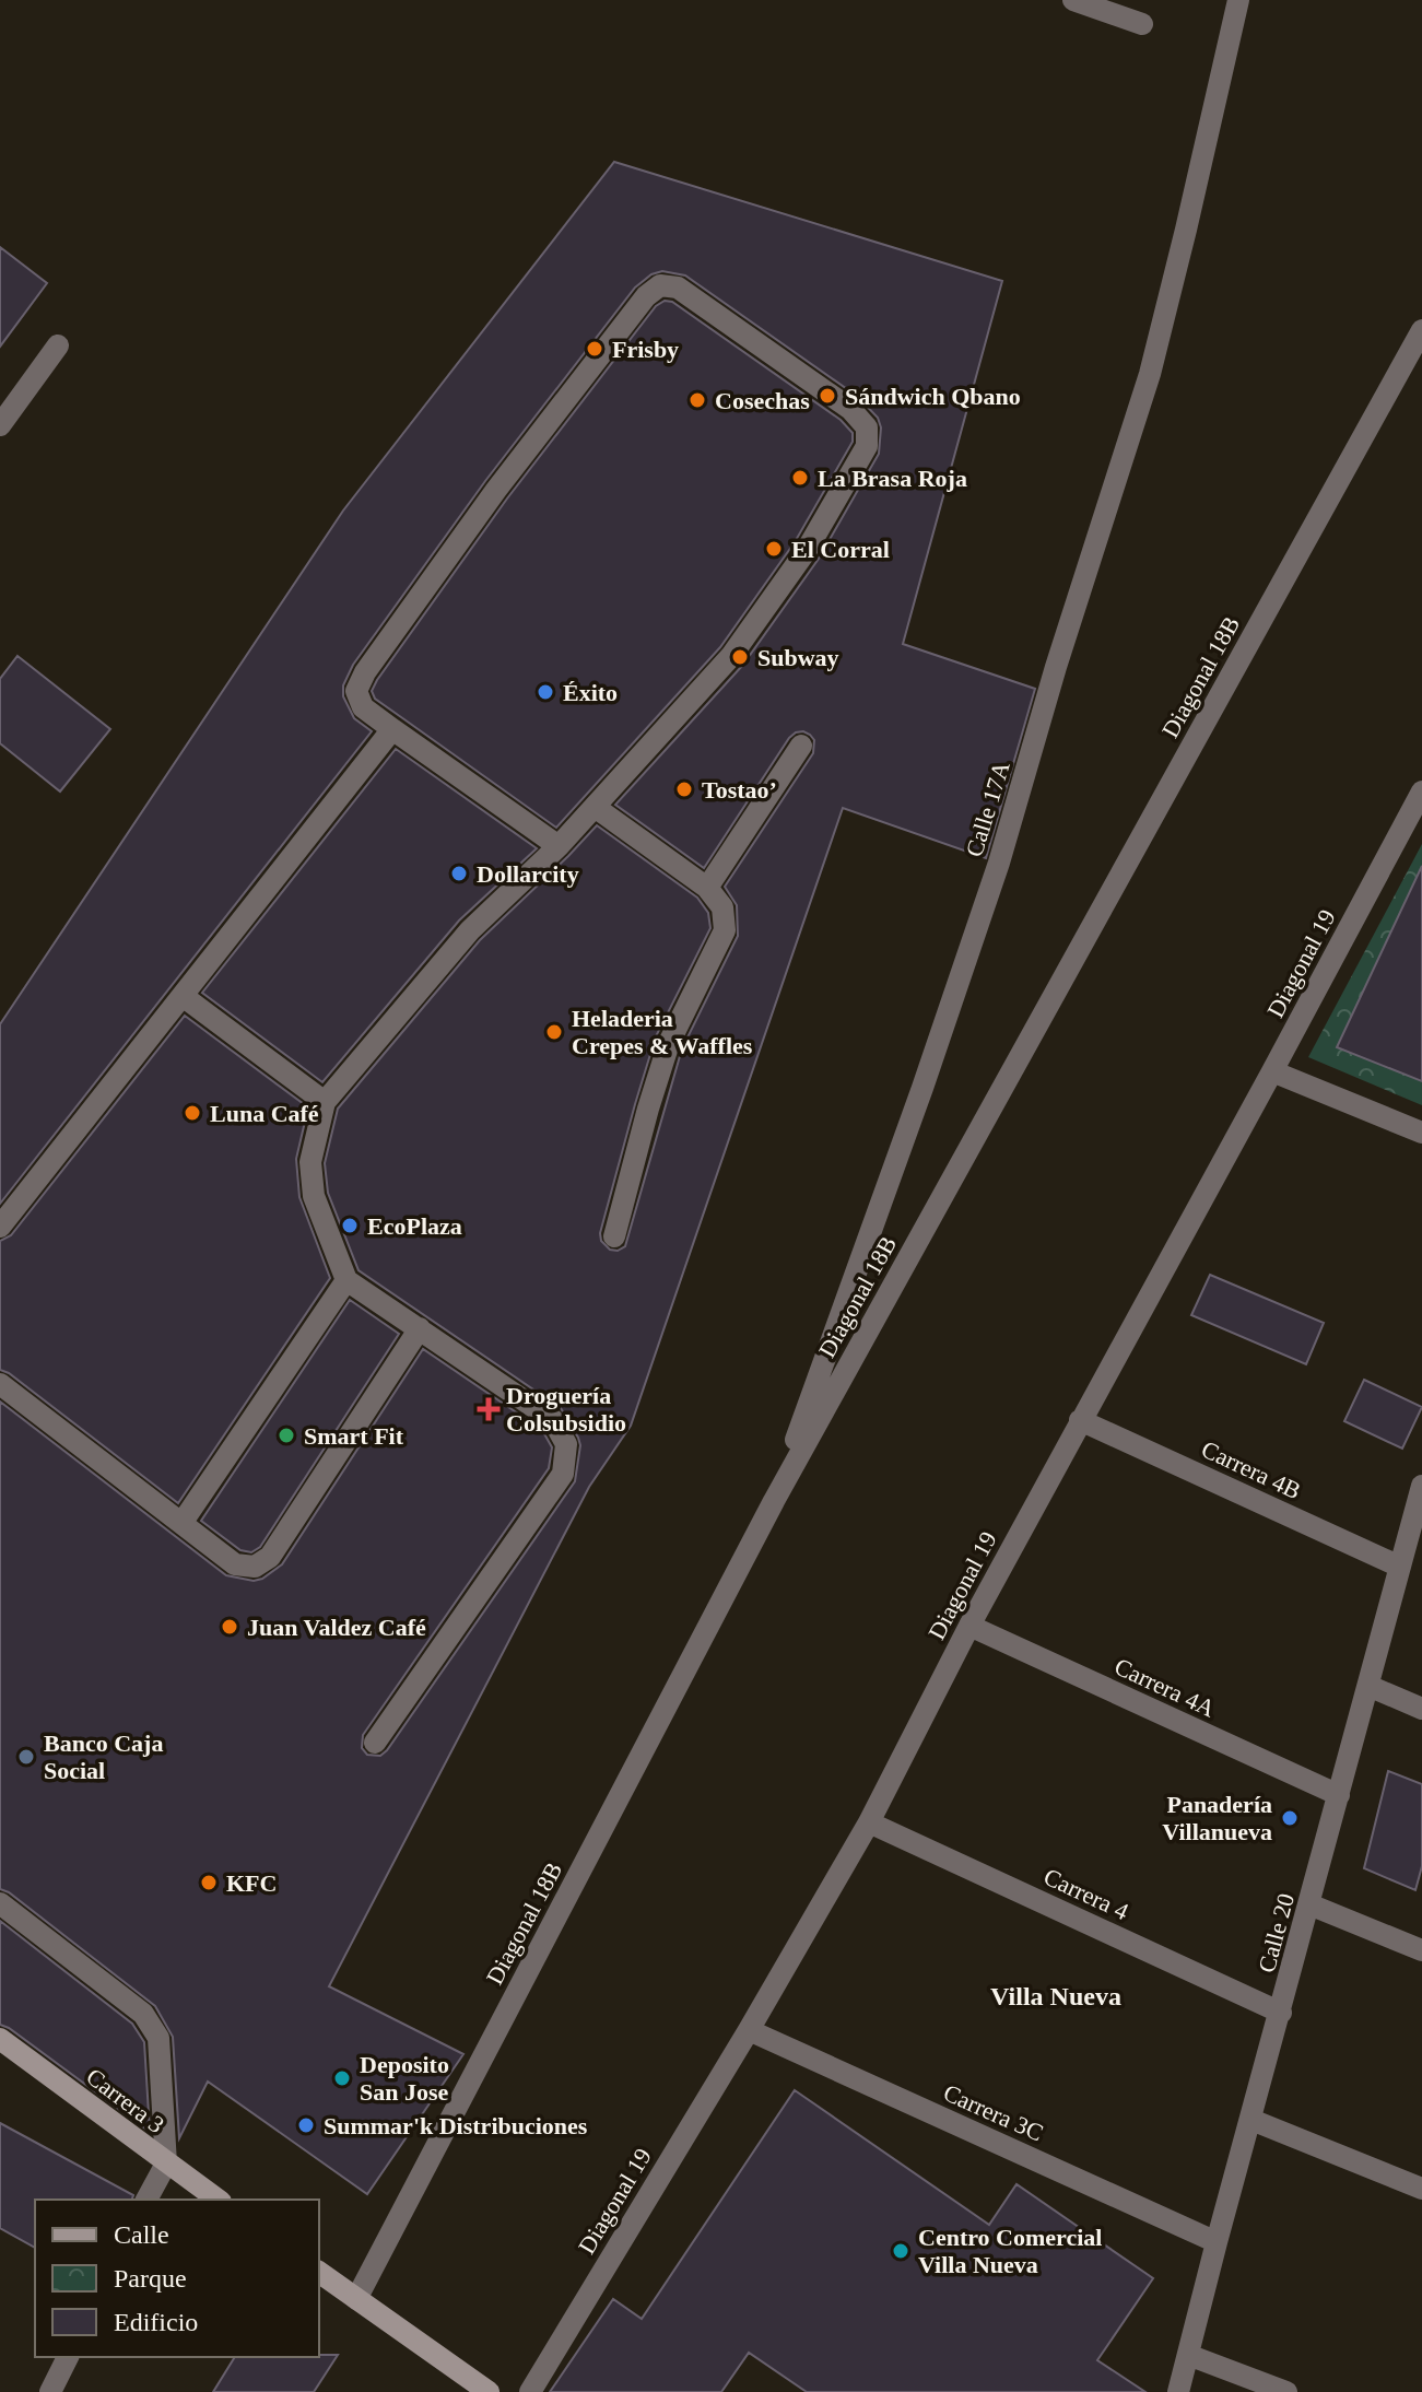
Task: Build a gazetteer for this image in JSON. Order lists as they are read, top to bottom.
{
  "streets": {
    "main road": ["Carrera 3"],
    "street": [
      "Diagonal 18B",
      "Calle 17A",
      "Diagonal 19",
      "Carrera 4B",
      "Carrera 4A",
      "Carrera 4",
      "Calle 20",
      "Carrera 3C"
    ]
  },
  "crossings": [
    ["Diagonal 18B", "Calle 17A"],
    ["Diagonal 19", "Carrera 4B"],
    ["Diagonal 19", "Carrera 4A"],
    ["Diagonal 19", "Carrera 4"],
    ["Diagonal 19", "Carrera 3C"],
    ["Carrera 4B", "Calle 20"],
    ["Carrera 4A", "Calle 20"],
    ["Carrera 4", "Calle 20"],
    ["Calle 20", "Carrera 3C"]
  ],
  "districts": ["Villa Nueva"],
  "places": {
    "other": [
      "Frisby",
      "Sándwich Qbano",
      "Cosechas",
      "La Brasa Roja",
      "El Corral",
      "Subway",
      "Éxito",
      "Tostao’",
      "Dollarcity",
      "Heladeria Crepes & Waffles",
      "Luna Café",
      "EcoPlaza",
      "Smart Fit",
      "Juan Valdez Café",
      "Banco Caja Social",
      "Panadería Villanueva",
      "KFC",
      "Deposito San Jose",
      "Summar'k Distribuciones",
      "Centro Comercial Villa Nueva"
    ],
    "health": ["Droguería Colsubsidio"]
  },
  "legend": ["Calle", "Parque", "Edificio"]
}
